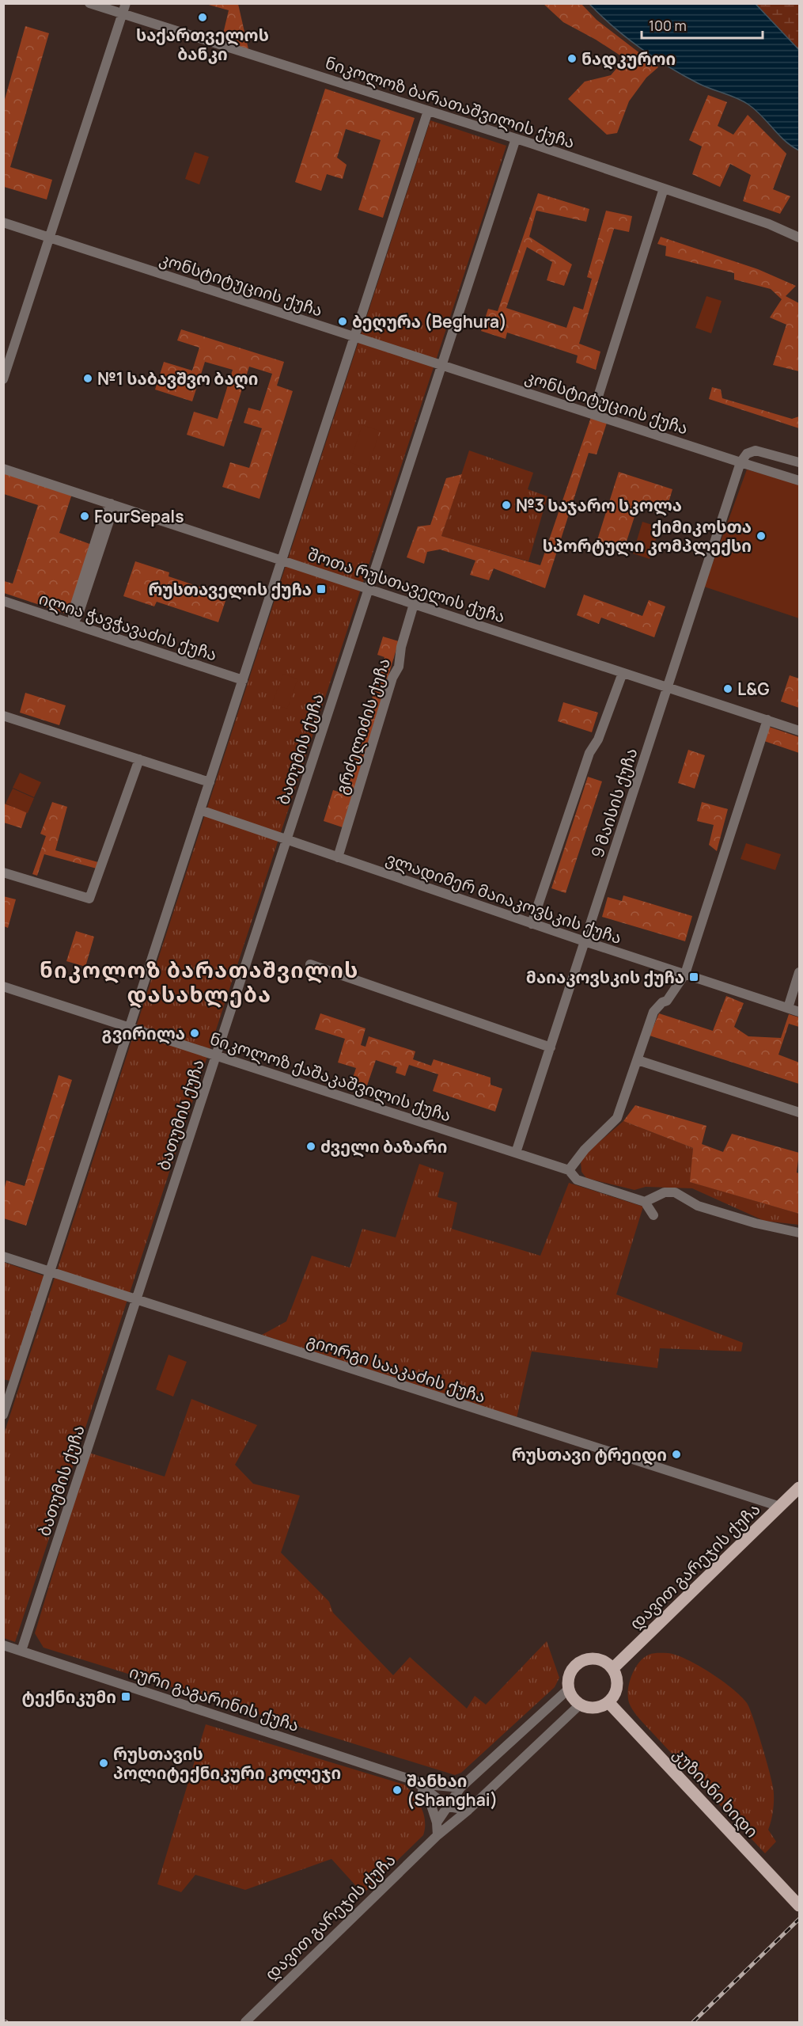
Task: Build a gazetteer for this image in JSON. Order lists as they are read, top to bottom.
{
  "streets": {
    "main road": ["დავით გარეჯის ქუჩა", "კუზიანი ხიდი"],
    "street": [
      "ნიკოლოზ ბარათაშვილის ქუჩა",
      "კონსტიტუციის ქუჩა",
      "შოთა რუსთაველის ქუჩა",
      "ილია ჭავჭავაძის ქუჩა",
      "გრძელიძის ქუჩა",
      "ბათუმის ქუჩა",
      "9 მაისის ქუჩა",
      "ვლადიმერ მაიაკოვსკის ქუჩა",
      "ნიკოლოზ ქაშაკაშვილის ქუჩა",
      "გიორგი სააკაძის ქუჩა",
      "იური გაგარინის ქუჩა"
    ]
  },
  "crossings": [
    ["ნიკოლოზ ბარათაშვილის ქუჩა", "ბათუმის ქუჩა"],
    ["კონსტიტუციის ქუჩა", "ბათუმის ქუჩა"],
    ["კონსტიტუციის ქუჩა", "9 მაისის ქუჩა"],
    ["შოთა რუსთაველის ქუჩა", "გრძელიძის ქუჩა"],
    ["შოთა რუსთაველის ქუჩა", "ბათუმის ქუჩა"],
    ["შოთა რუსთაველის ქუჩა", "9 მაისის ქუჩა"],
    ["გრძელიძის ქუჩა", "ვლადიმერ მაიაკოვსკის ქუჩა"],
    ["ბათუმის ქუჩა", "ვლადიმერ მაიაკოვსკის ქუჩა"],
    ["ბათუმის ქუჩა", "ნიკოლოზ ქაშაკაშვილის ქუჩა"],
    ["ბათუმის ქუჩა", "გიორგი სააკაძის ქუჩა"],
    ["ბათუმის ქუჩა", "იური გაგარინის ქუჩა"],
    ["9 მაისის ქუჩა", "ვლადიმერ მაიაკოვსკის ქუჩა"],
    ["9 მაისის ქუჩა", "ნიკოლოზ ქაშაკაშვილის ქუჩა"],
    ["გიორგი სააკაძის ქუჩა", "დავით გარეჯის ქუჩა"],
    ["დავით გარეჯის ქუჩა", "კუზიანი ხიდი"]
  ],
  "districts": ["ნიკოლოზ ბარათაშვილის დასახლება"],
  "places": {
    "other": [
      "საქართველოს ბანკი",
      "ნადკუროი",
      "ბეღურა (Beghura)",
      "№1 საბავშვო ბაღი",
      "№3 საჯარო სკოლა",
      "FourSepals",
      "ქიმიკოსთა სპორტული კომპლექსი",
      "L&G",
      "გვირილა",
      "ძველი ბაზარი",
      "რუსთავი ტრეიდი",
      "რუსთავის პოლიტექნიკური კოლეჯი",
      "შანხაი (Shanghai)"
    ],
    "transit": ["რუსთაველის ქუჩა", "მაიაკოვსკის ქუჩა", "ტექნიკუმი"]
  },
  "scale_bar": "100 m"
}
